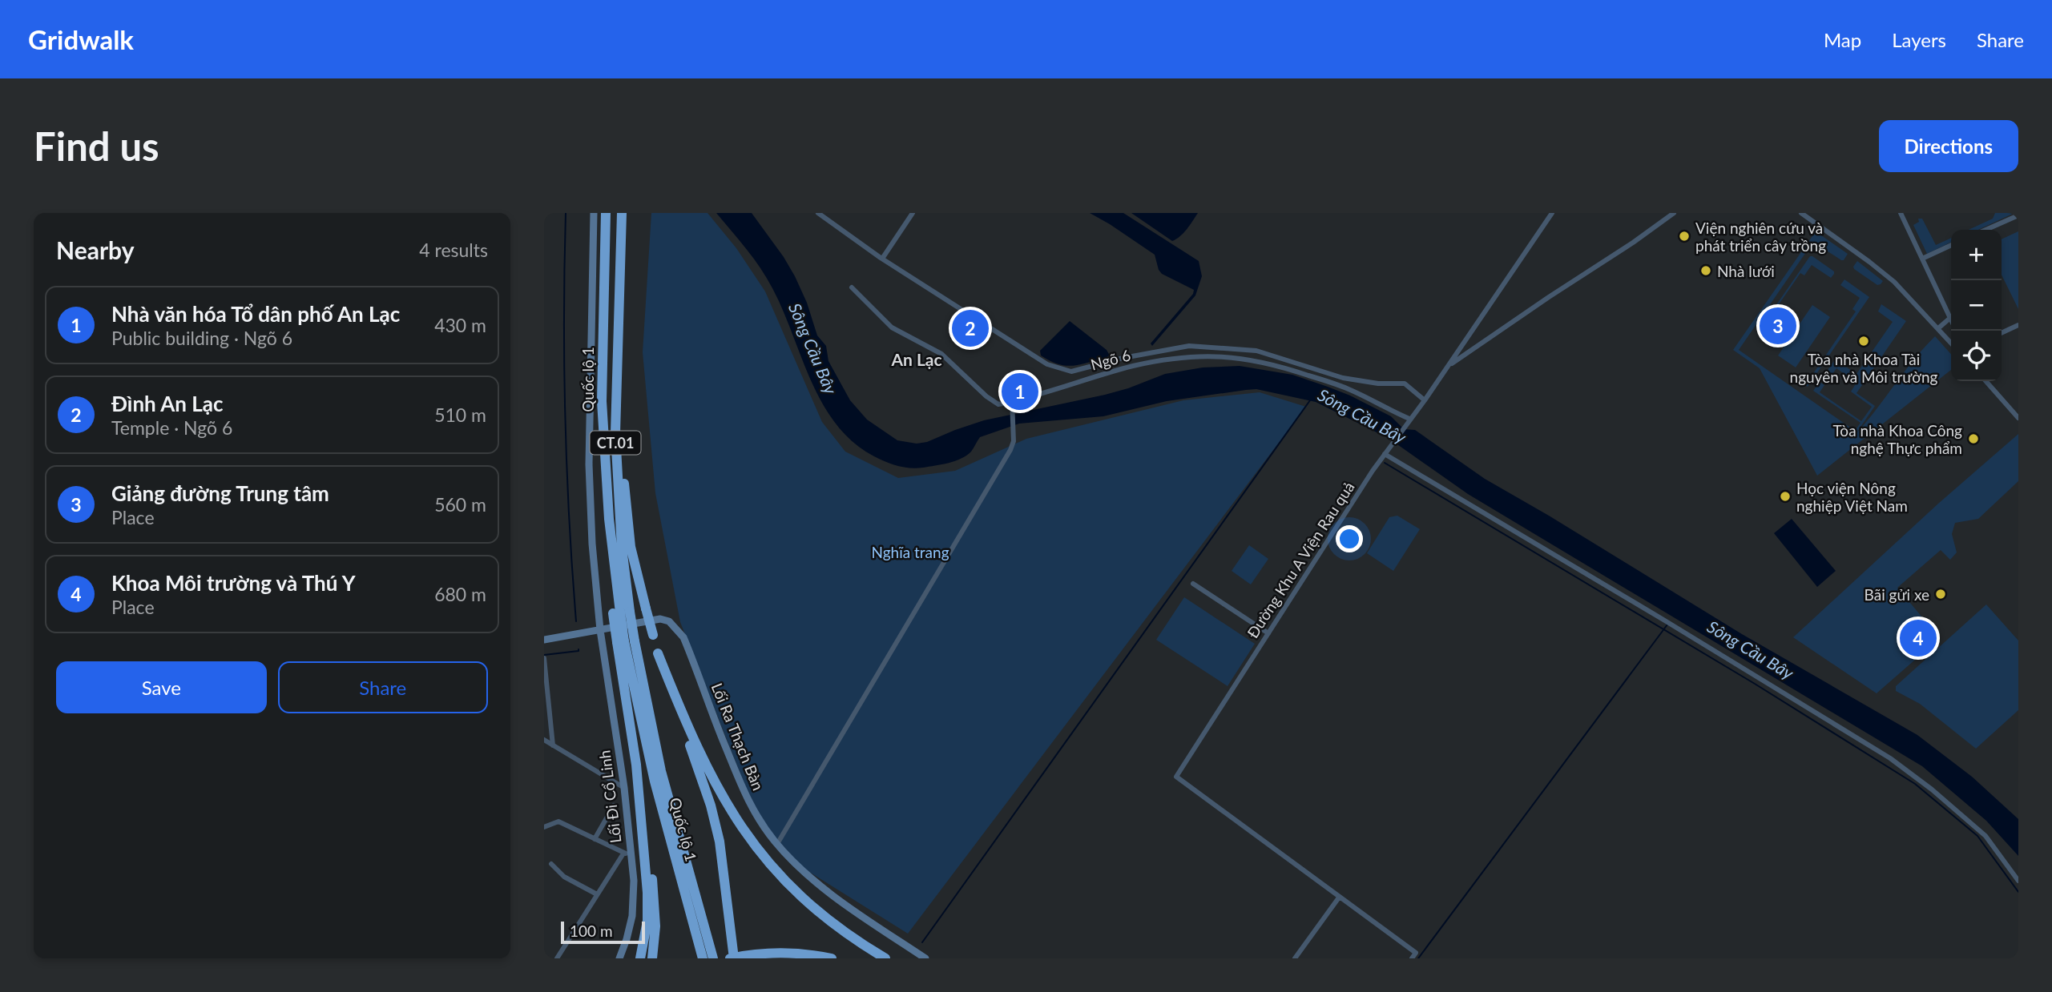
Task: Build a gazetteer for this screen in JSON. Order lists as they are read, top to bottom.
{
  "streets": {
    "highway": ["Quốc lộ 1", "CT.01"],
    "main road": ["Lối Ra Thạch Bàn", "Lối Đi Cổ Linh"],
    "street": ["Ngõ 6", "Đường Khu A Viện Rau quả"]
  },
  "crossings": [
    ["Ngõ 6", "Đường Khu A Viện Rau quả"],
    ["Quốc lộ 1", "CT.01"],
    ["Lối Ra Thạch Bàn", "Lối Đi Cổ Linh"]
  ],
  "districts": ["An Lạc"],
  "water": ["Sông Cầu Bây"],
  "parks": ["Nghĩa trang"],
  "places": [
    "Viện nghiên cứu và phát triển cây trồng",
    "Nhà lưới",
    "Tòa nhà Khoa Tài nguyên và Môi trường",
    "Tòa nhà Khoa Công nghệ Thực phẩm",
    "Học viện Nông nghiệp Việt Nam",
    "Bãi gửi xe"
  ],
  "scale_bar": "100 m",
  "page": {
    "header": "Gridwalk",
    "nav": ["Map", "Layers", "Share"],
    "buttons": [
      "Directions",
      ["Save", "Share"]
    ],
    "title": "Find us",
    "heading": ["Nearby", "4 results"],
    "map_buttons": ["+", "−"],
    "list": [
      {
        "mark": "1",
        "name": "Nhà văn hóa Tổ dân phố An Lạc",
        "note": "Public building · Ngõ 6",
        "value": "430 m"
      },
      {
        "mark": "2",
        "name": "Đình An Lạc",
        "note": "Temple · Ngõ 6",
        "value": "510 m"
      },
      {
        "mark": "3",
        "name": "Giảng đường Trung tâm",
        "note": "Place",
        "value": "560 m"
      },
      {
        "mark": "4",
        "name": "Khoa Môi trường và Thú Y",
        "note": "Place",
        "value": "680 m"
      }
    ],
    "pins": [
      "3",
      "2",
      "1",
      "4"
    ],
    "scale": "100 m"
  }
}
